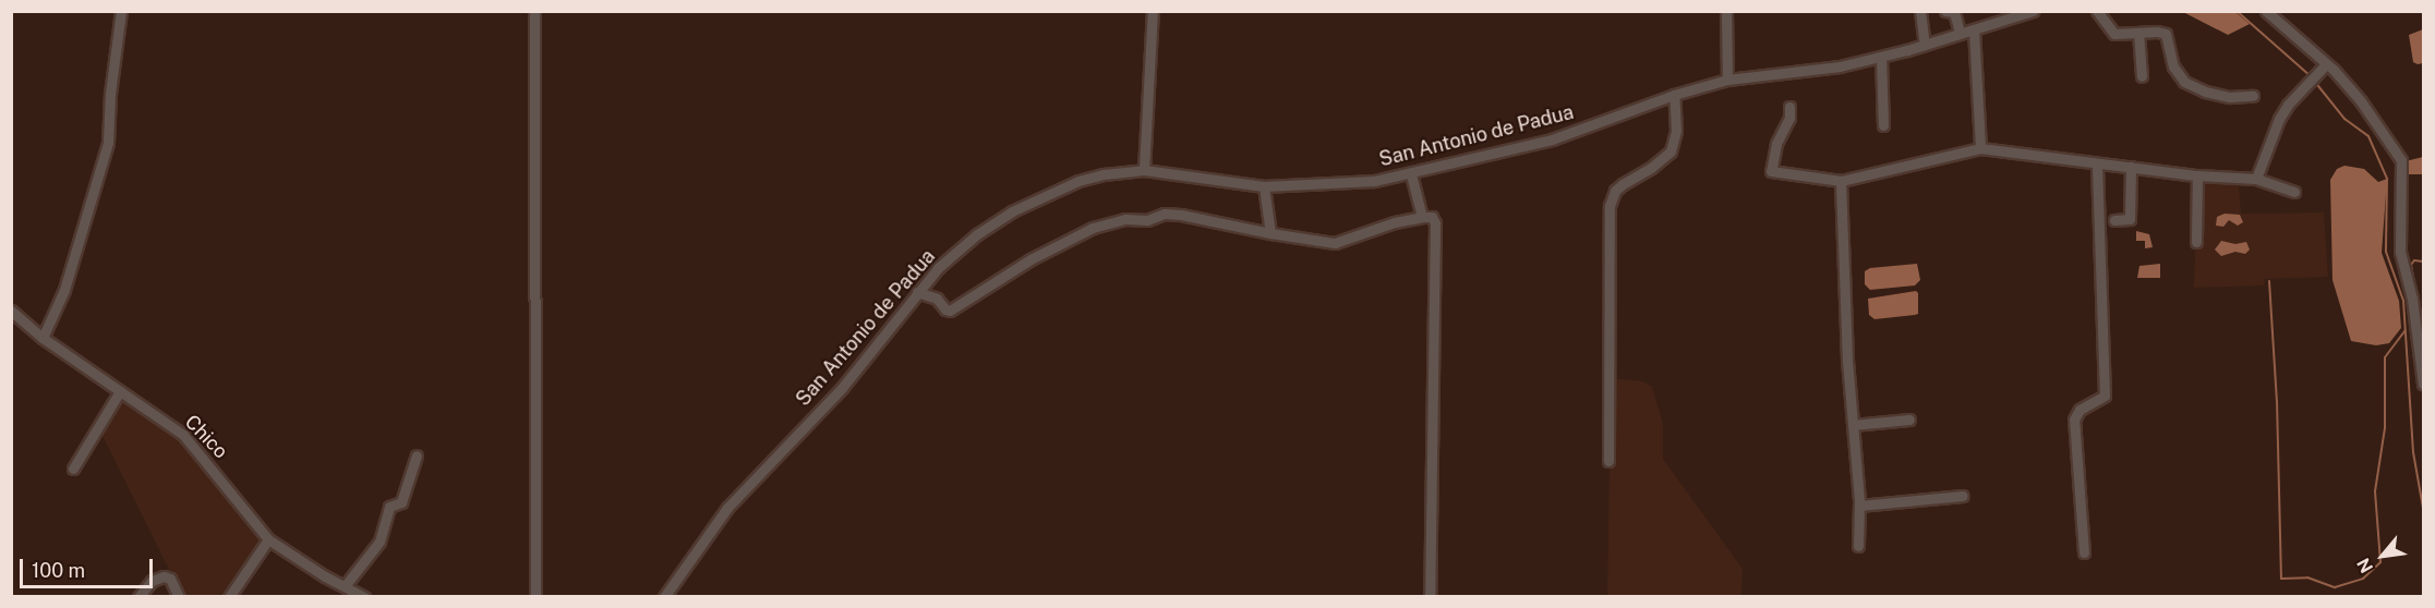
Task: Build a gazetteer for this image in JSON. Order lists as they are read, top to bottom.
{
  "streets": {
    "street": ["San Antonio de Padua", "Chico"]
  },
  "scale_bar": "100 m",
  "north": "bottom left"
}
